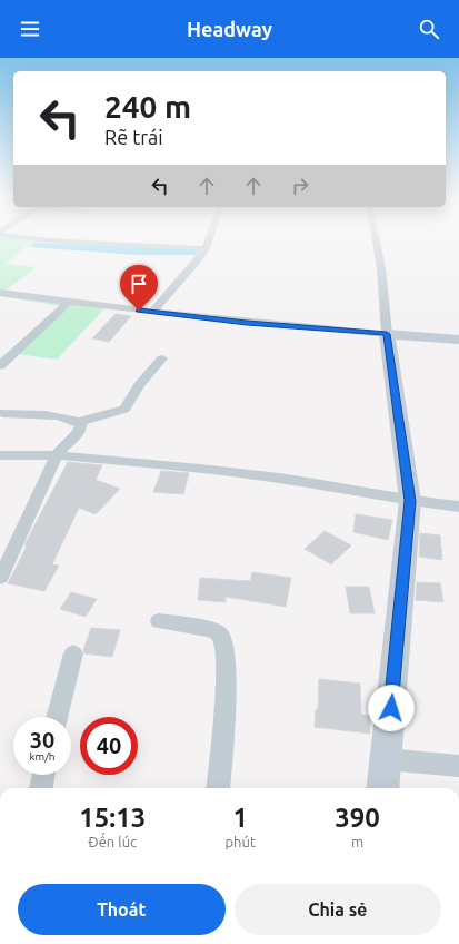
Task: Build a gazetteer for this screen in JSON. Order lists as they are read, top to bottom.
{
  "page": {
    "header": "Headway",
    "turn": ["240 m", "Rẽ trái"],
    "speed": "30 km/h",
    "limit": "40",
    "eta": [
      "15:13",
      "Đến lúc",
      "1",
      "phút",
      "390",
      "m"
    ],
    "buttons": ["Thoát", "Chia sẻ"]
  }
}
